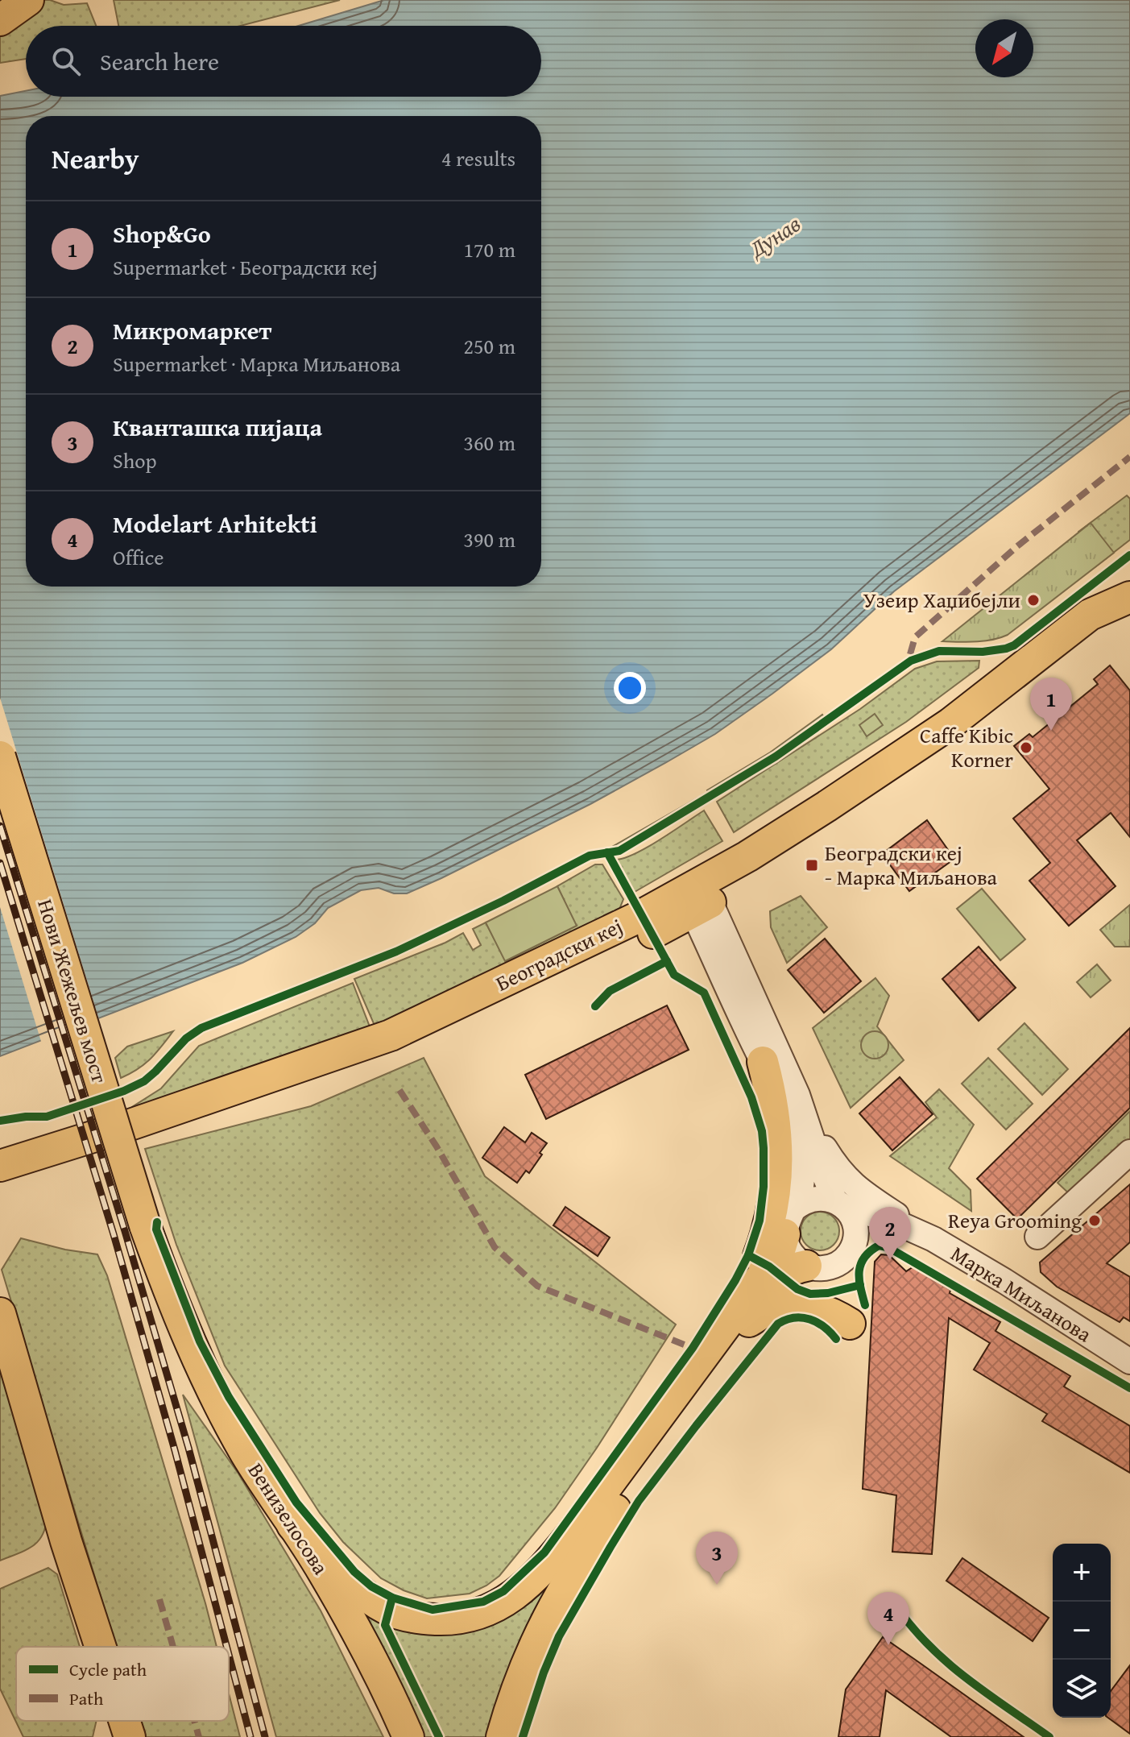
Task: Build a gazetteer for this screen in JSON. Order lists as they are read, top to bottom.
{
  "streets": {
    "main road": ["Београдски кеј", "Нови Жежељев мост", "Венизелосова"],
    "street": ["Марка Миљанова"]
  },
  "crossings": [
    ["Нови Жежељев мост", "Венизелосова"]
  ],
  "water": ["Дунав"],
  "places": {
    "other": ["Узеир Хаџибејли", "Caffe Kibic Korner", "Reya Grooming"],
    "transit": ["Београдски кеј - Марка Миљанова"]
  },
  "legend": ["Cycle path", "Path"],
  "north": "bottom left",
  "page": {
    "search": "Search here",
    "heading": ["Nearby", "4 results"],
    "list": [
      {
        "mark": "1",
        "name": "Shop&Go",
        "note": "Supermarket · Београдски кеј",
        "value": "170 m"
      },
      {
        "mark": "2",
        "name": "Микромаркет",
        "note": "Supermarket · Марка Миљанова",
        "value": "250 m"
      },
      {
        "mark": "3",
        "name": "Кванташка пијаца",
        "note": "Shop",
        "value": "360 m"
      },
      {
        "mark": "4",
        "name": "Modelart Arhitekti",
        "note": "Office",
        "value": "390 m"
      }
    ],
    "pins": [
      "1",
      "2",
      "3",
      "4"
    ],
    "map_buttons": ["+", "−"]
  }
}
